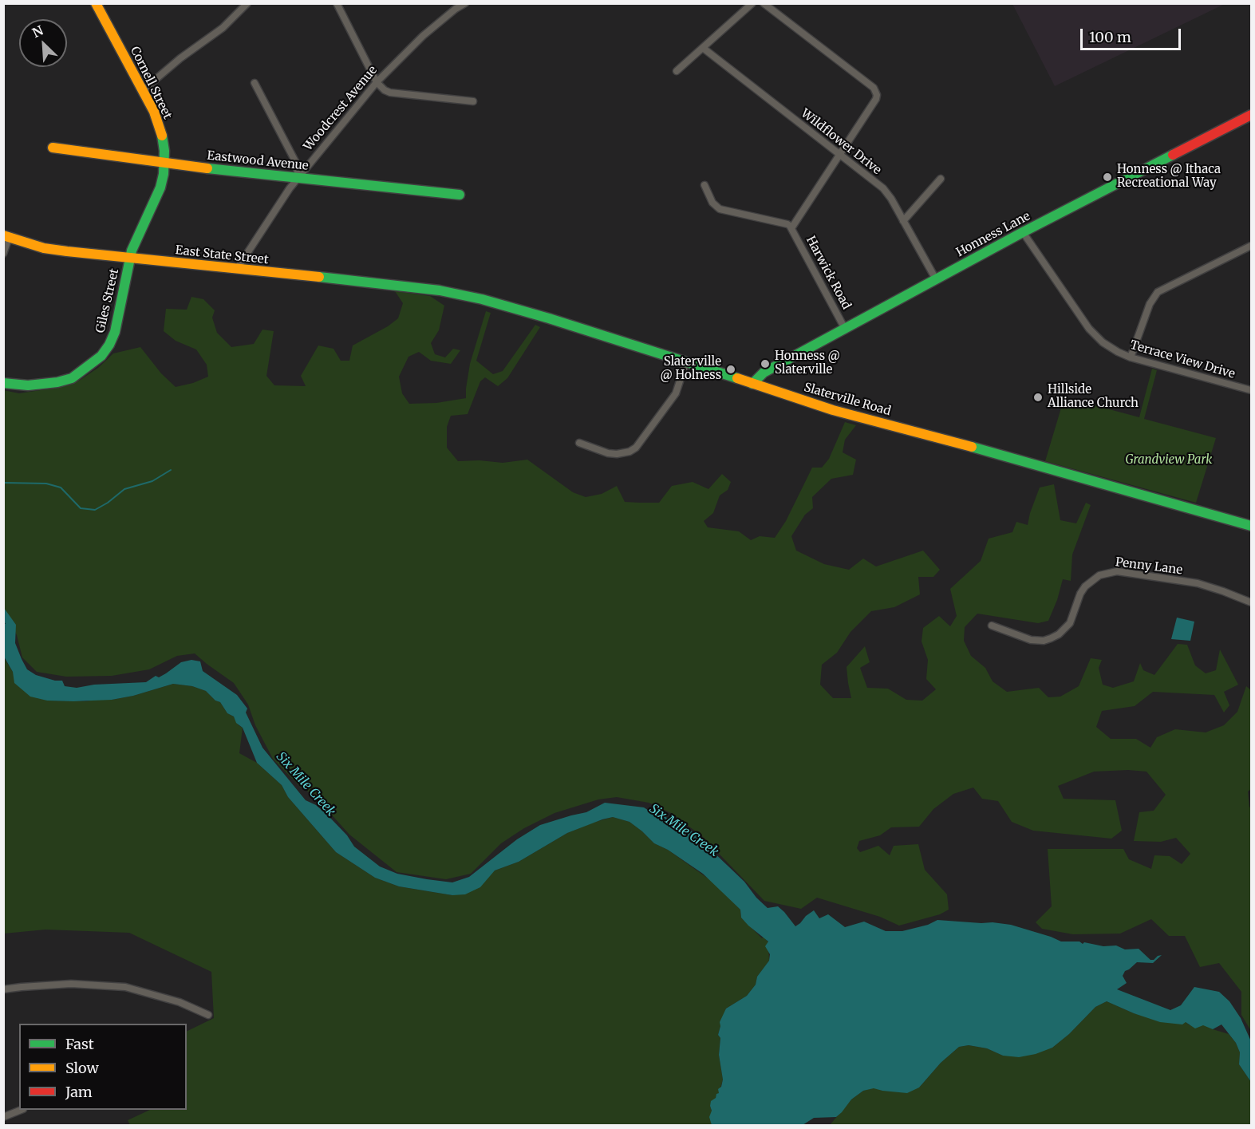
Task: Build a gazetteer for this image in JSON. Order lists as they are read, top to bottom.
{
  "streets": {
    "main road": [
      "Cornell Street",
      "Eastwood Avenue",
      "Honness Lane",
      "East State Street",
      "Giles Street",
      "Slaterville Road"
    ],
    "street": [
      "Woodcrest Avenue",
      "Wildflower Drive",
      "Harwick Road",
      "Terrace View Drive",
      "Penny Lane"
    ]
  },
  "crossings": [
    ["Cornell Street", "Eastwood Avenue"],
    ["Cornell Street", "East State Street"],
    ["Cornell Street", "Giles Street"],
    ["Woodcrest Avenue", "Eastwood Avenue"],
    ["Woodcrest Avenue", "East State Street"],
    ["Wildflower Drive", "Honness Lane"],
    ["Honness Lane", "Harwick Road"],
    ["Honness Lane", "Terrace View Drive"],
    ["Honness Lane", "Slaterville Road"],
    ["East State Street", "Giles Street"],
    ["East State Street", "Slaterville Road"]
  ],
  "water": ["Six Mile Creek"],
  "parks": ["Grandview Park"],
  "places": [
    "Honness @ Ithaca Recreational Way",
    "Honness @ Slaterville",
    "Slaterville @ Holness",
    "Hillside Alliance Church"
  ],
  "legend": ["Fast", "Slow", "Jam"],
  "scale_bar": "100 m",
  "north": "top left"
}
